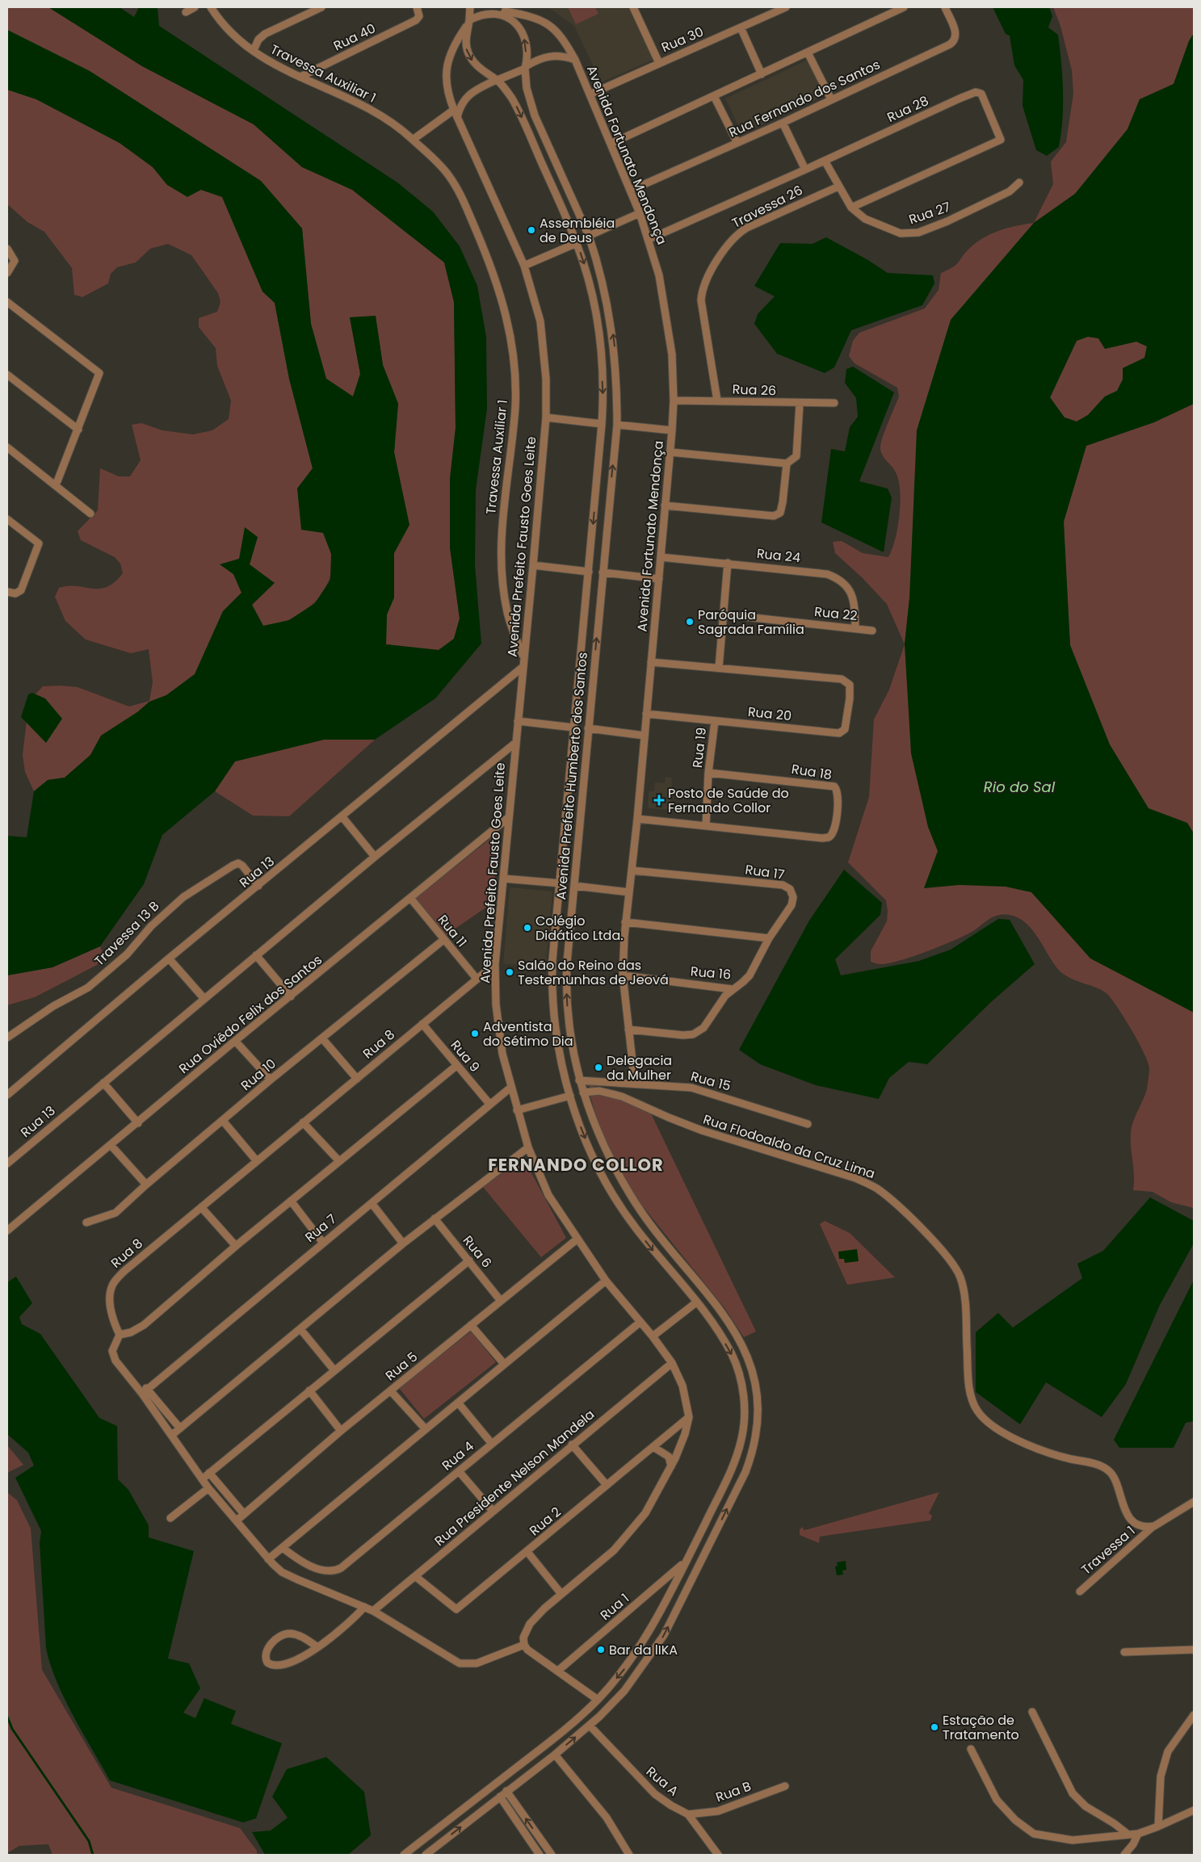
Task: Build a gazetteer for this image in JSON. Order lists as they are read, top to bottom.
{
  "streets": {
    "street": [
      "Rua 40",
      "Rua 30",
      "Travessa Auxiliar 1",
      "Rua Fernando dos Santos",
      "Rua 28",
      "Avenida Fortunato Mendonça",
      "Travessa 26",
      "Rua 27",
      "Rua 26",
      "Avenida Prefeito Fausto Goes Leite",
      "Rua 24",
      "Rua 22",
      "Rua 20",
      "Rua 19",
      "Rua 18",
      "Avenida Prefeito Humberto dos Santos",
      "Rua 13",
      "Rua 17",
      "Rua 11",
      "Travessa 13 B",
      "Rua 16",
      "Rua Oviêdo Felix dos Santos",
      "Rua 8",
      "Rua 9",
      "Rua 10",
      "Rua 15",
      "Rua Flodoaldo da Cruz Lima",
      "Rua 7",
      "Rua 6",
      "Rua 5",
      "Rua 4",
      "Rua Presidente Nelson Mandela",
      "Rua 2",
      "Travessa 1",
      "Rua 1",
      "Rua A",
      "Rua B"
    ]
  },
  "crossings": [
    ["Rua 40", "Travessa Auxiliar 1"],
    ["Rua 30", "Avenida Fortunato Mendonça"],
    ["Travessa Auxiliar 1", "Avenida Prefeito Fausto Goes Leite"],
    ["Rua Fernando dos Santos", "Avenida Fortunato Mendonça"],
    ["Rua 28", "Avenida Fortunato Mendonça"],
    ["Rua 28", "Rua 27"],
    ["Avenida Fortunato Mendonça", "Rua 26"],
    ["Avenida Fortunato Mendonça", "Avenida Prefeito Fausto Goes Leite"],
    ["Avenida Fortunato Mendonça", "Rua 24"],
    ["Avenida Fortunato Mendonça", "Rua 20"],
    ["Avenida Fortunato Mendonça", "Rua 18"],
    ["Avenida Fortunato Mendonça", "Avenida Prefeito Humberto dos Santos"],
    ["Avenida Fortunato Mendonça", "Rua 17"],
    ["Avenida Fortunato Mendonça", "Rua 16"],
    ["Avenida Fortunato Mendonça", "Rua 15"],
    ["Travessa 26", "Rua 27"],
    ["Travessa 26", "Rua 26"],
    ["Avenida Prefeito Fausto Goes Leite", "Avenida Prefeito Humberto dos Santos"],
    ["Avenida Prefeito Fausto Goes Leite", "Rua 13"],
    ["Avenida Prefeito Fausto Goes Leite", "Rua Oviêdo Felix dos Santos"],
    ["Avenida Prefeito Fausto Goes Leite", "Rua 8"],
    ["Avenida Prefeito Fausto Goes Leite", "Rua 7"],
    ["Avenida Prefeito Fausto Goes Leite", "Rua 5"],
    ["Avenida Prefeito Fausto Goes Leite", "Rua 4"],
    ["Avenida Prefeito Fausto Goes Leite", "Rua Presidente Nelson Mandela"],
    ["Avenida Prefeito Fausto Goes Leite", "Rua 2"],
    ["Rua 24", "Rua 22"],
    ["Rua 20", "Rua 19"],
    ["Rua 19", "Rua 18"],
    ["Avenida Prefeito Humberto dos Santos", "Rua 15"],
    ["Avenida Prefeito Humberto dos Santos", "Rua Flodoaldo da Cruz Lima"],
    ["Avenida Prefeito Humberto dos Santos", "Rua 1"],
    ["Avenida Prefeito Humberto dos Santos", "Rua A"],
    ["Rua 13", "Travessa 13 B"],
    ["Rua 17", "Rua 16"],
    ["Rua 11", "Rua Oviêdo Felix dos Santos"],
    ["Rua 11", "Rua 8"],
    ["Rua 11", "Rua 10"],
    ["Rua 8", "Rua 9"],
    ["Rua 9", "Rua 7"],
    ["Rua Flodoaldo da Cruz Lima", "Travessa 1"],
    ["Rua 6", "Rua 5"],
    ["Rua Presidente Nelson Mandela", "Rua 2"],
    ["Rua A", "Rua B"]
  ],
  "districts": ["FERNANDO COLLOR"],
  "water": ["Rio do Sal"],
  "places": {
    "other": [
      "Assembléia de Deus",
      "Paróquia Sagrada Família",
      "Colégio Didático Ltda.",
      "Salão do Reino das Testemunhas de Jeová",
      "Adventista do Sétimo Dia",
      "Delegacia da Mulher",
      "Bar da lIKA",
      "Estação de Tratamento"
    ],
    "health": ["Posto de Saúde do Fernando Collor"]
  }
}
